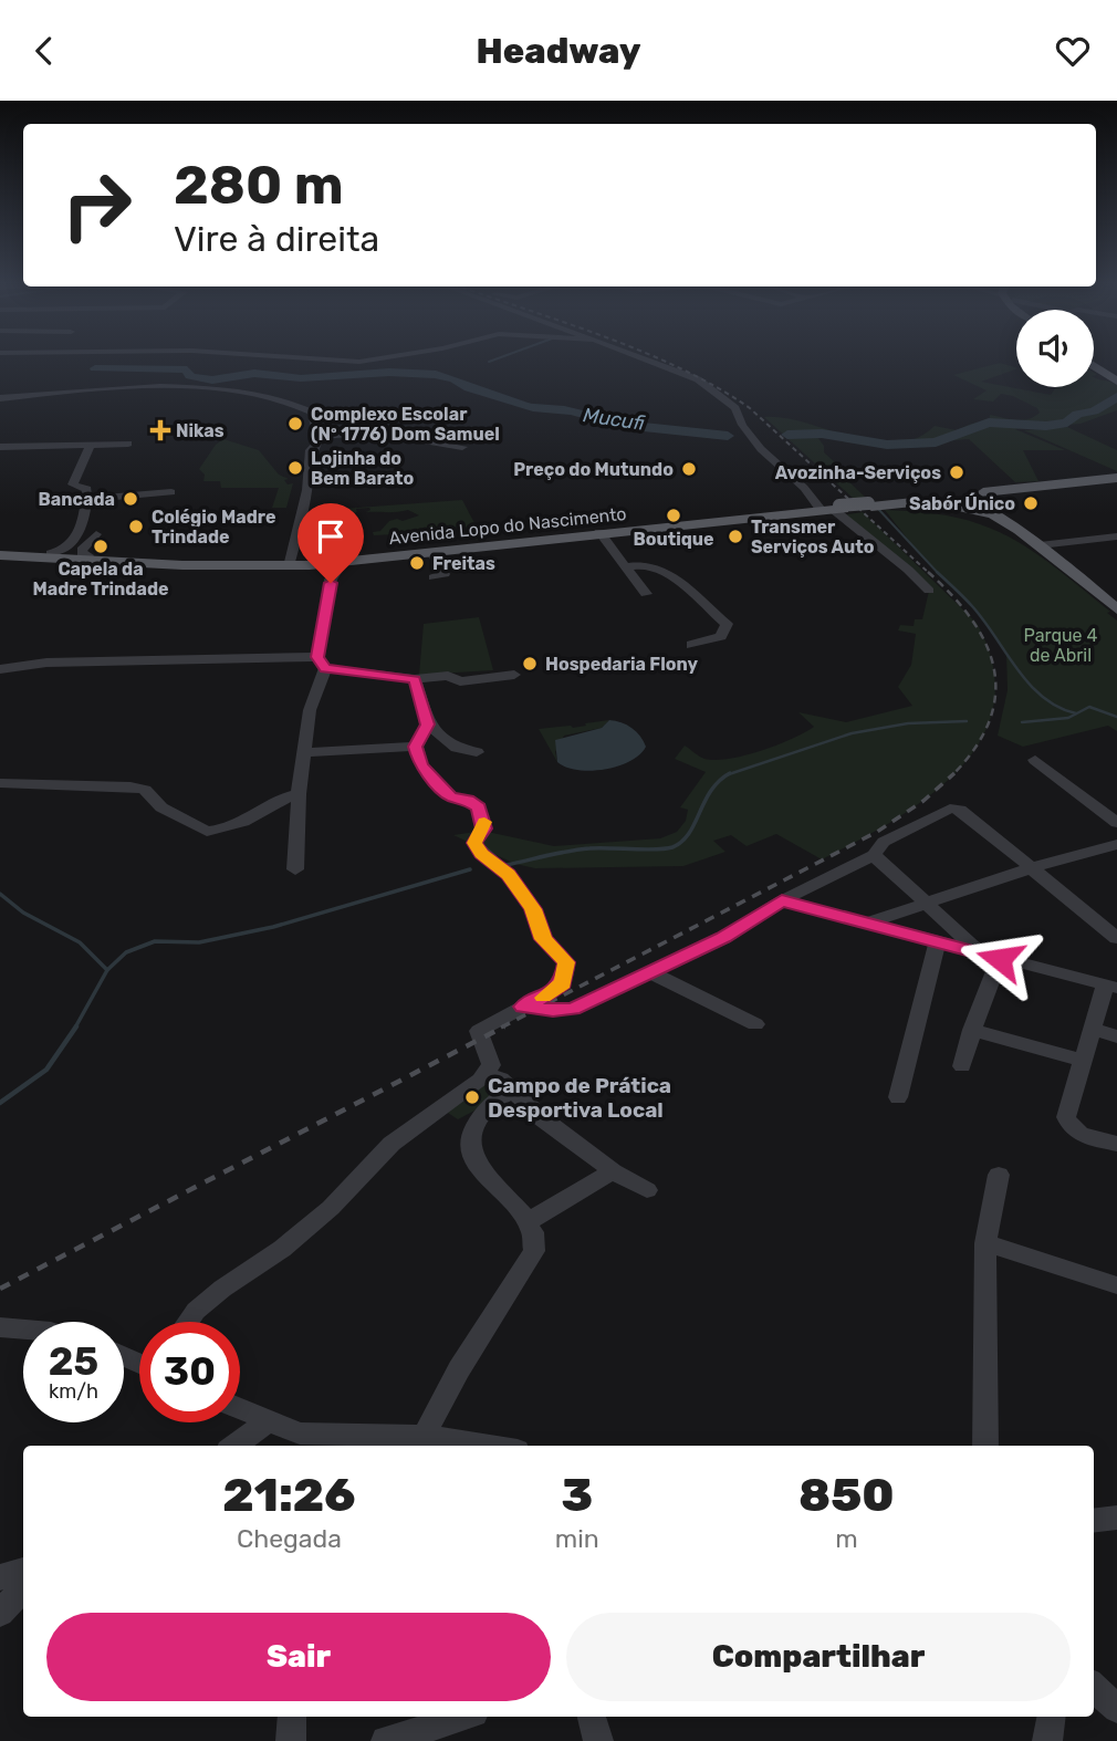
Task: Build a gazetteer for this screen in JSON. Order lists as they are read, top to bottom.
{
  "streets": {
    "main road": ["Avenida Lopo do Nascimento"]
  },
  "water": ["Mucufi"],
  "parks": ["Parque 4 de Abril"],
  "places": {
    "other": [
      "Complexo Escolar (Nº 1776) Dom Samuel",
      "Lojinha do Bem Barato",
      "Preço do Mutundo",
      "Avozinha-Serviços",
      "Bancada",
      "Sabór Único",
      "Boutique",
      "Colégio Madre Trindade",
      "Transmer Serviços Auto",
      "Capela da Madre Trindade",
      "Freitas",
      "Hospedaria Flony",
      "Campo de Prática Desportiva Local"
    ],
    "health": ["Nikas"]
  },
  "page": {
    "header": "Headway",
    "turn": ["280 m", "Vire à direita"],
    "speed": "25 km/h",
    "limit": "30",
    "eta": [
      "21:26",
      "Chegada",
      "3",
      "min",
      "850",
      "m"
    ],
    "buttons": ["Sair", "Compartilhar"]
  }
}
